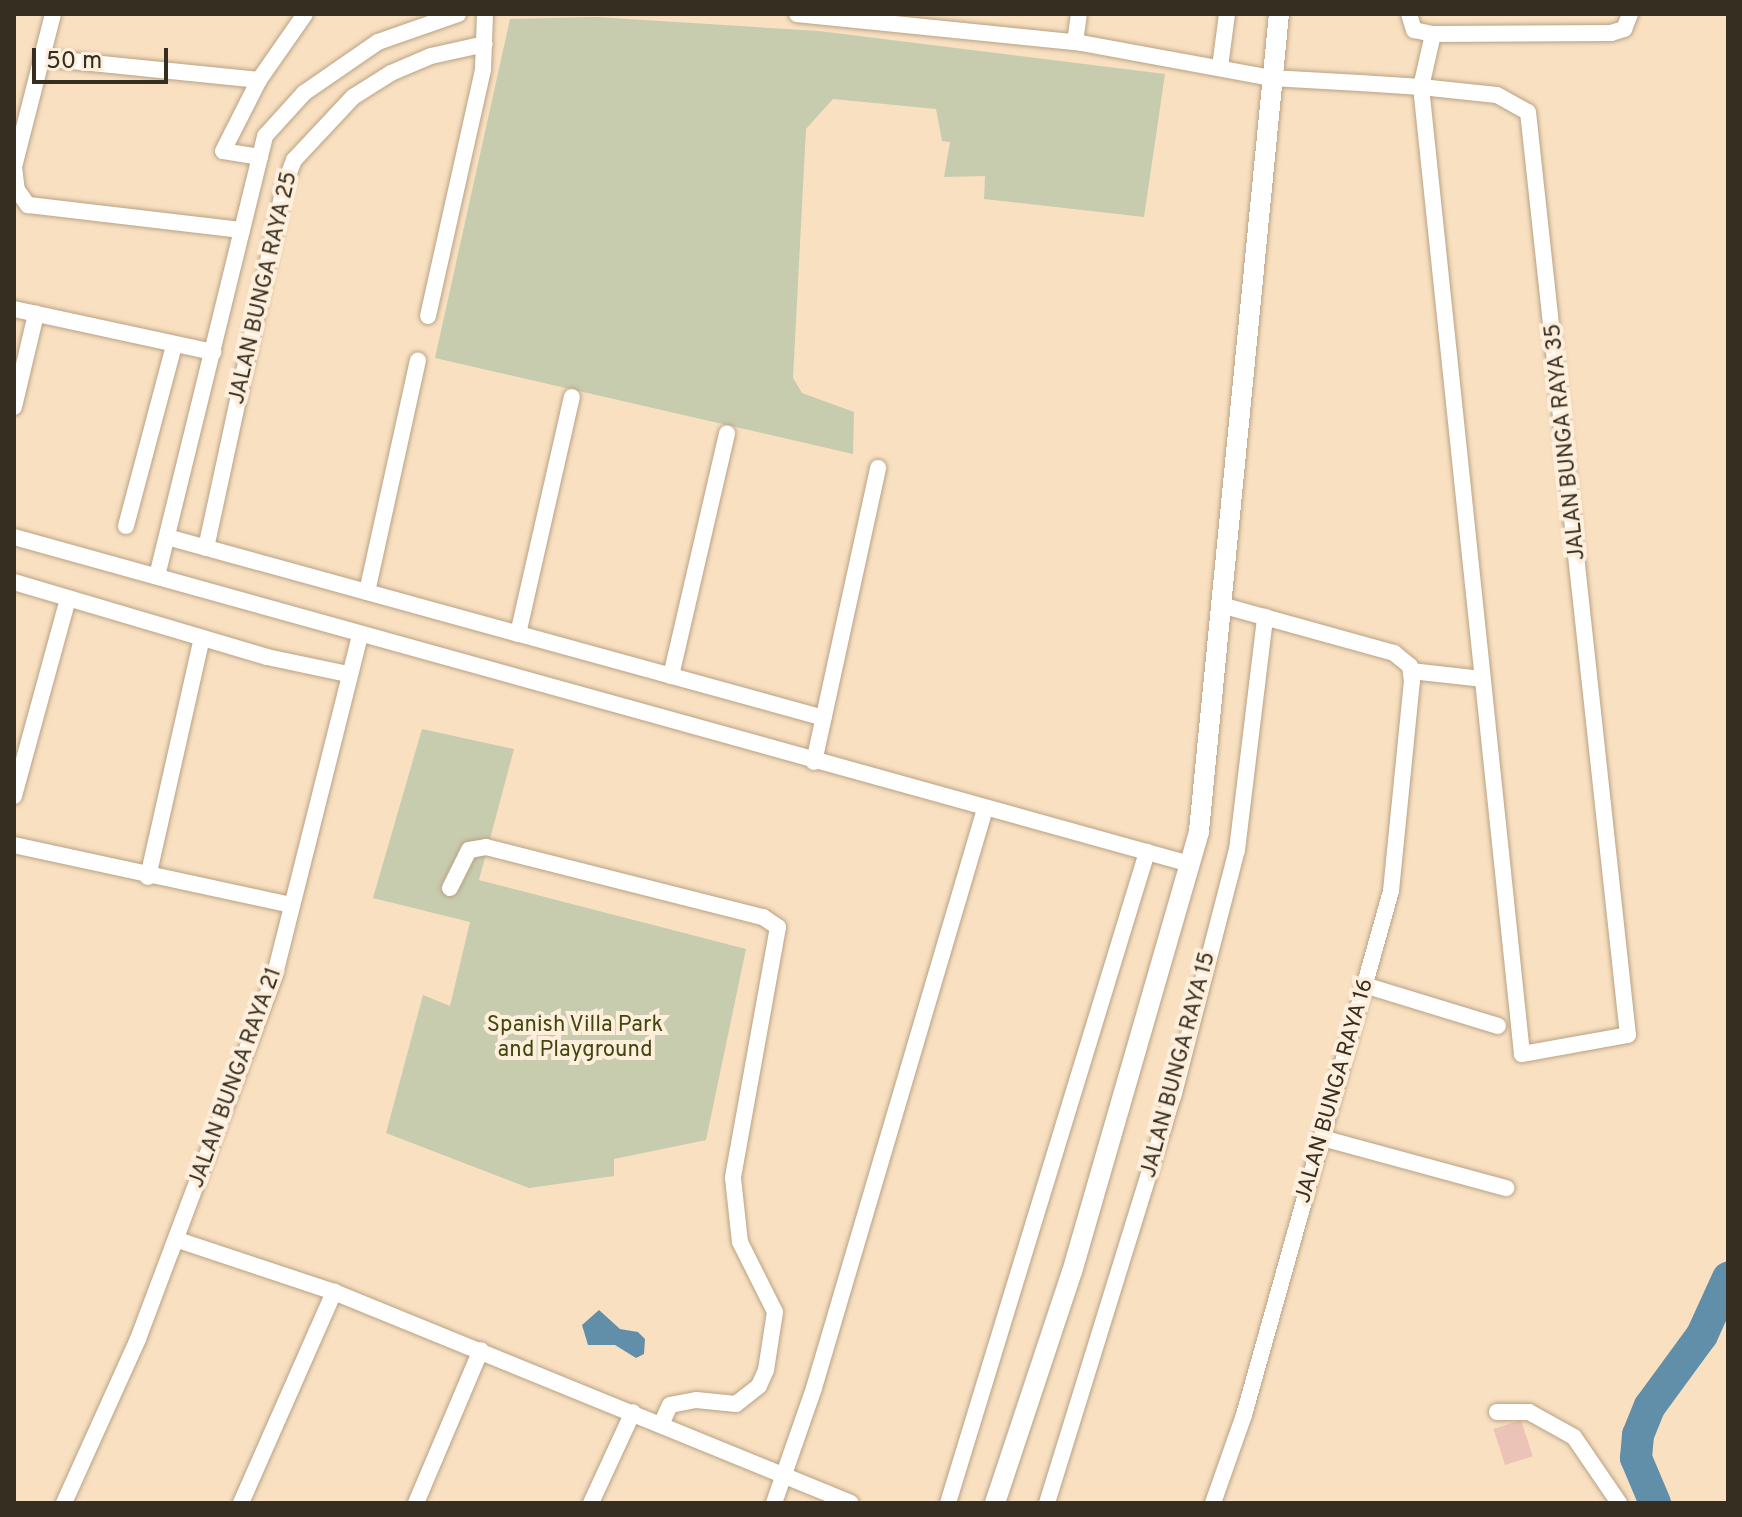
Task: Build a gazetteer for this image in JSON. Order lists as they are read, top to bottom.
{
  "streets": {
    "street": [
      "JALAN BUNGA RAYA 25",
      "JALAN BUNGA RAYA 35",
      "JALAN BUNGA RAYA 15",
      "JALAN BUNGA RAYA 21",
      "JALAN BUNGA RAYA 16"
    ]
  },
  "parks": ["Spanish Villa Park and Playground"],
  "scale_bar": "50 m"
}
